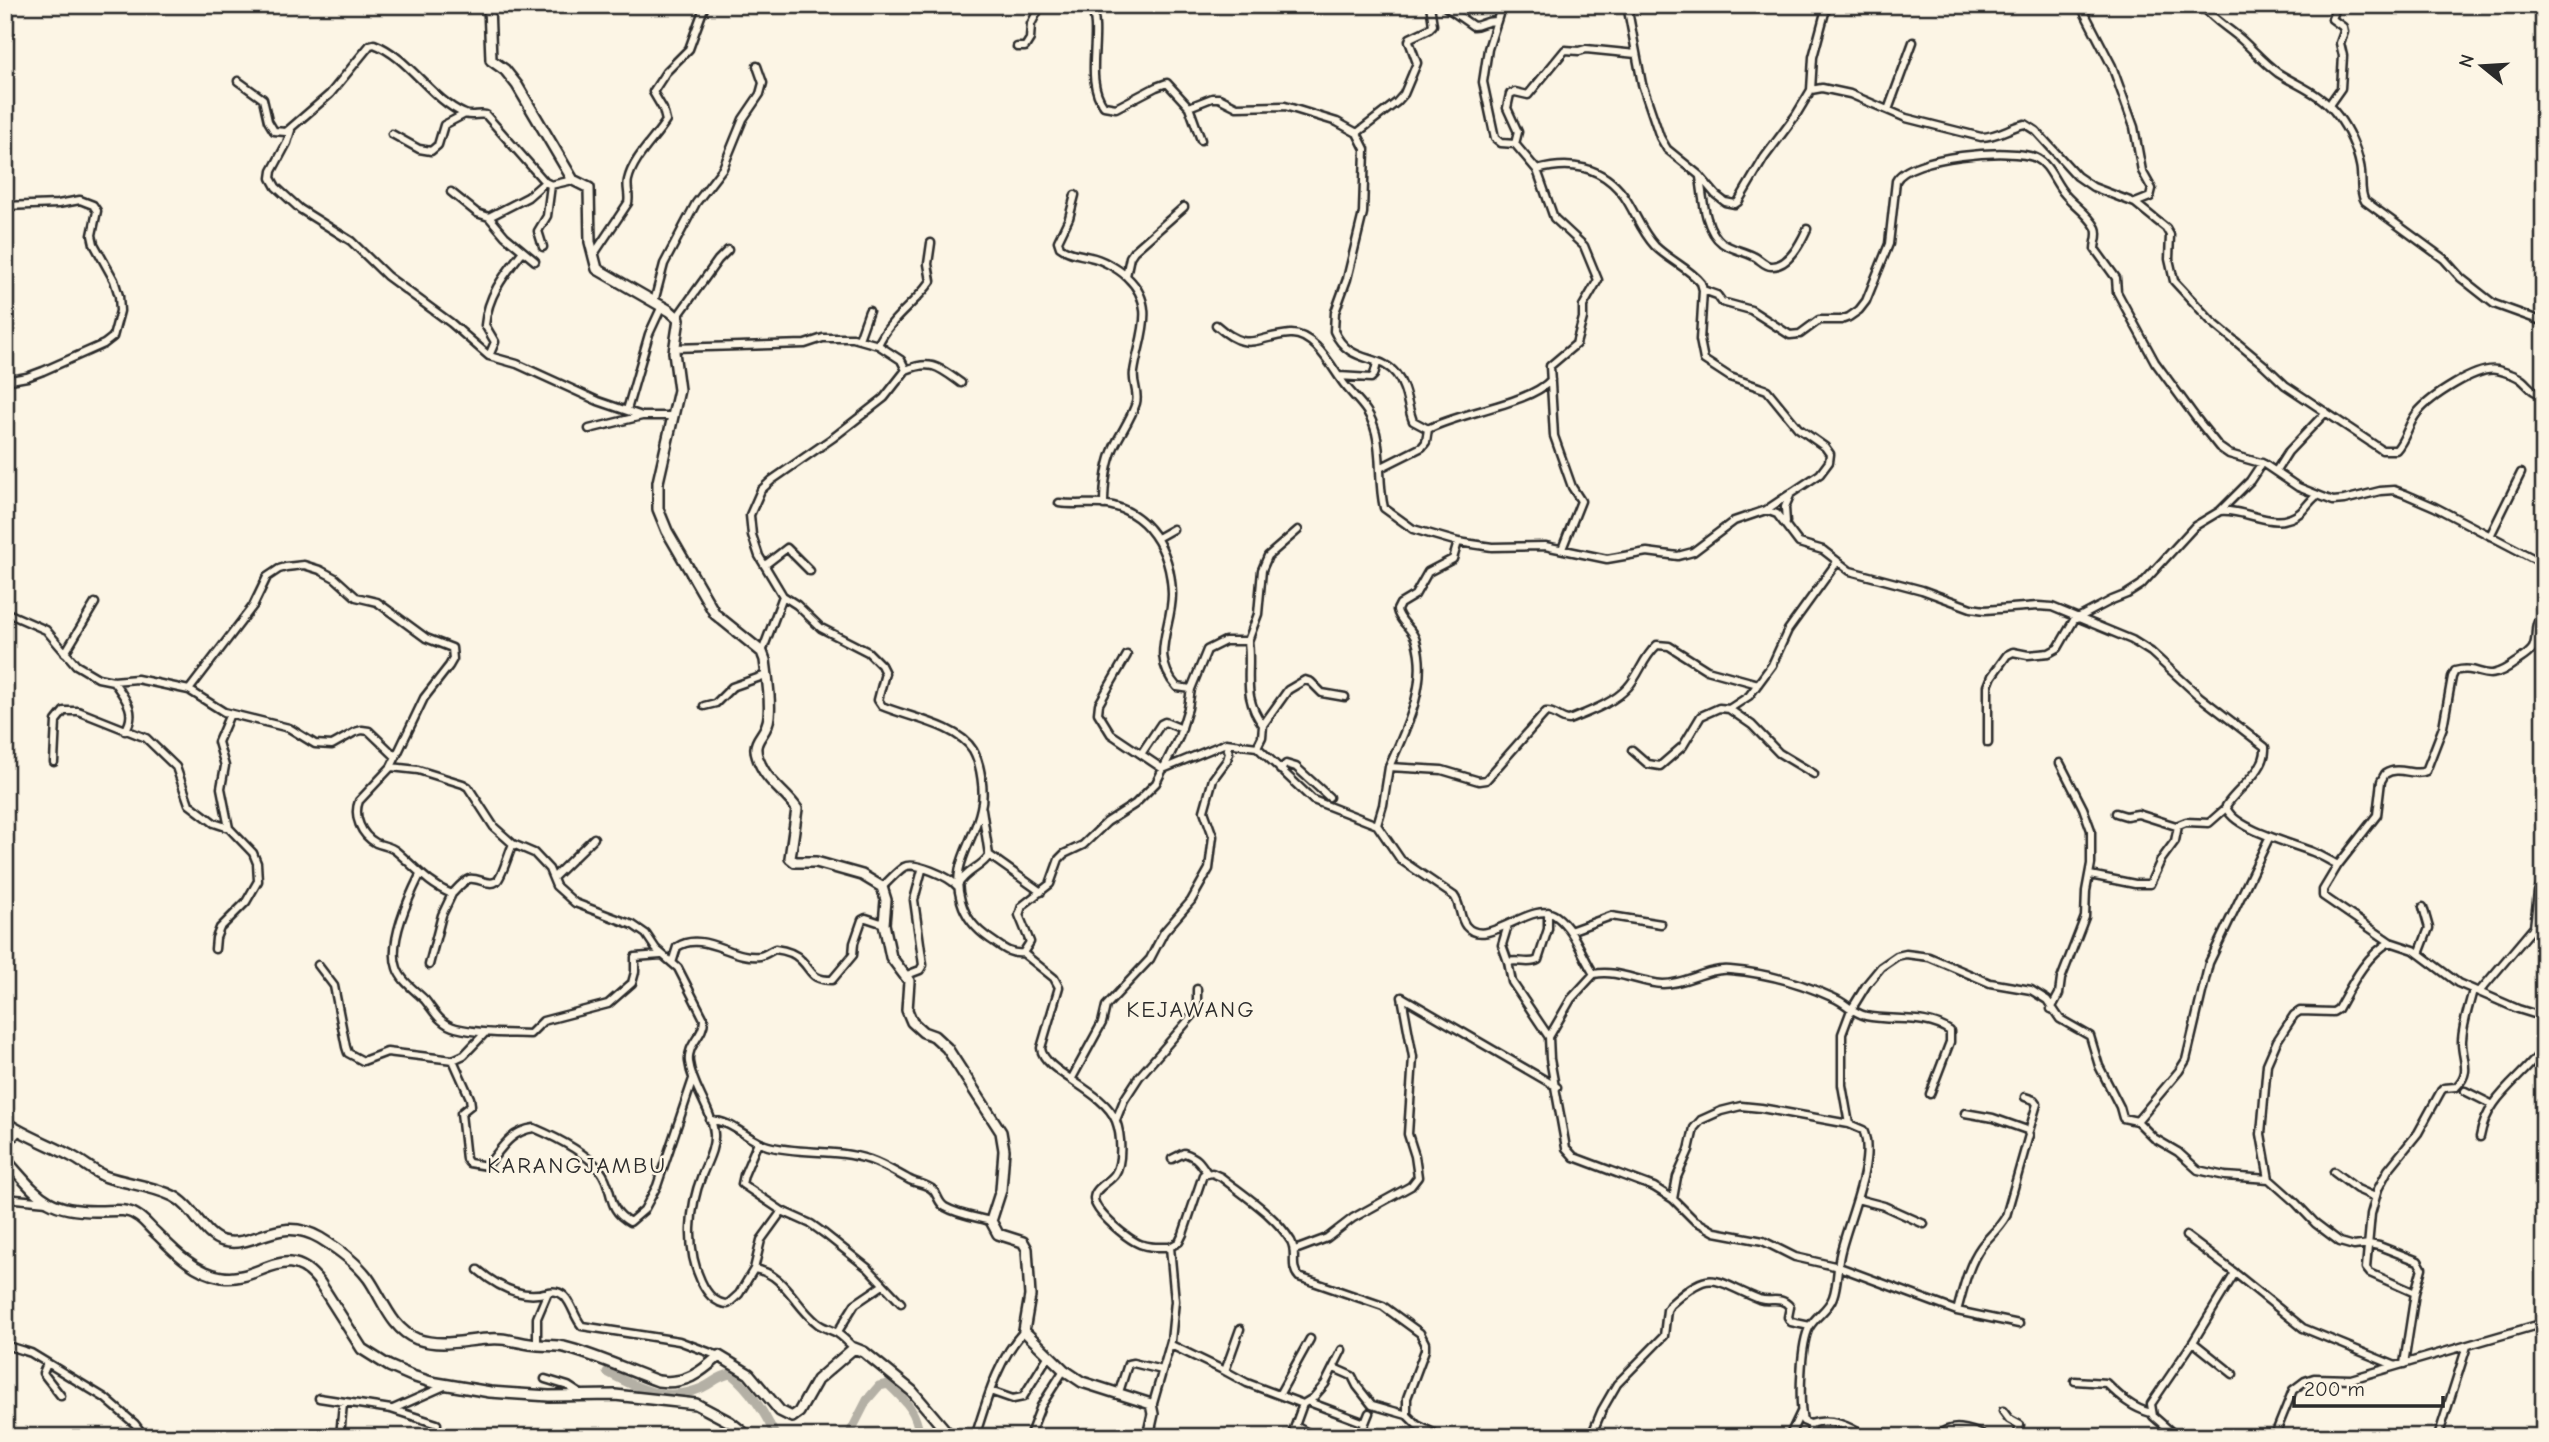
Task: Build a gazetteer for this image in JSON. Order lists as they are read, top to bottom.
{
  "districts": ["KEJAWANG", "KARANGJAMBU"],
  "scale_bar": "200 m",
  "north": "left"
}
